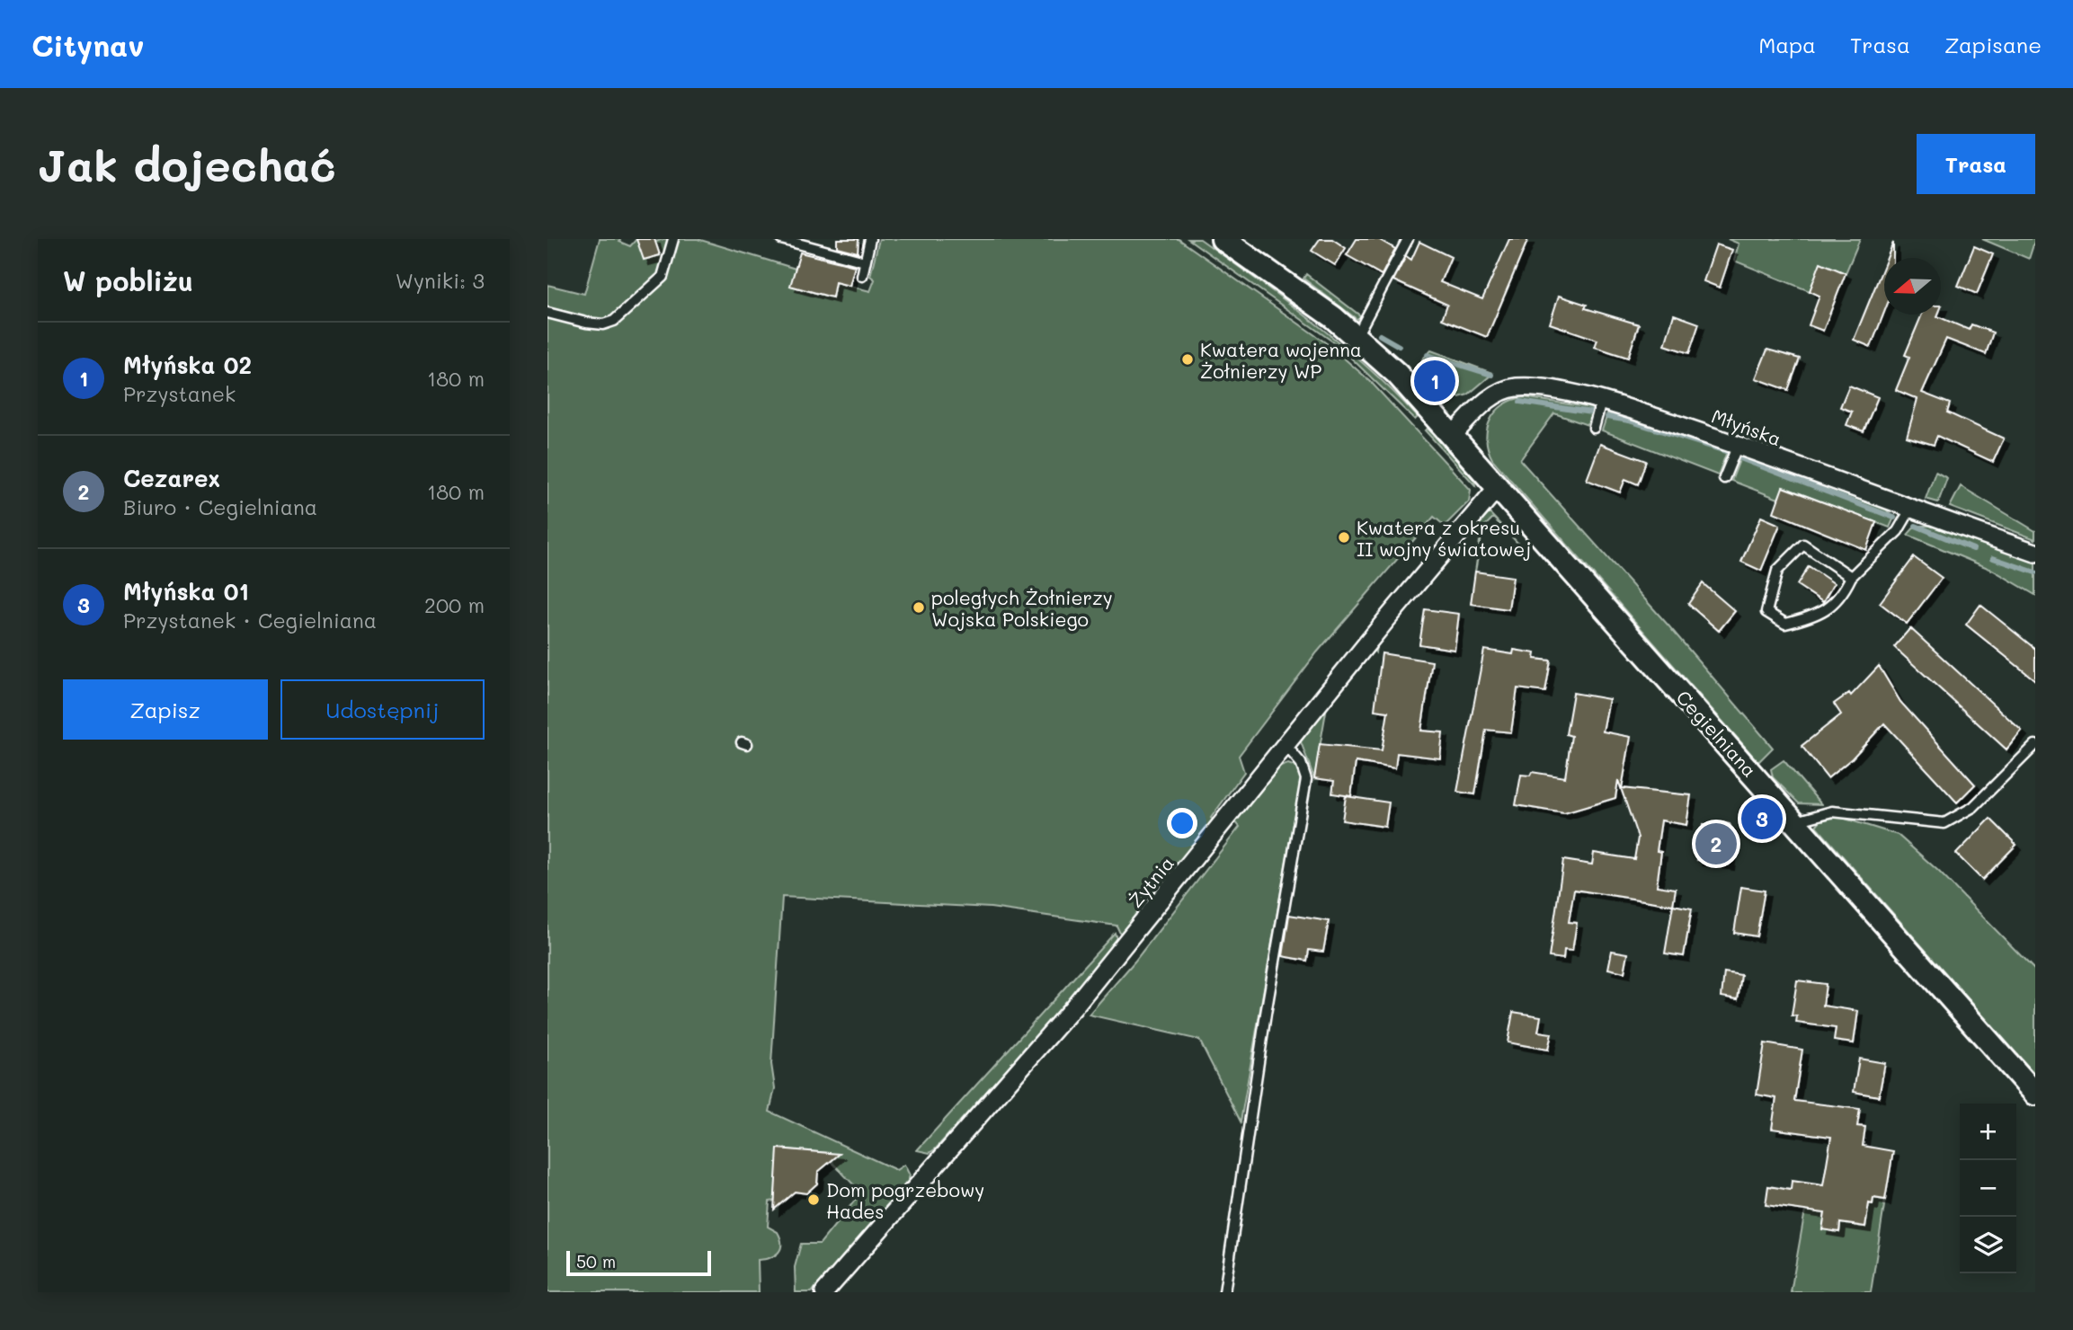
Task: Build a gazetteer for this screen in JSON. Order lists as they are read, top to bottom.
{
  "streets": {
    "street": ["Młyńska", "Cegielniana", "Żytnia"]
  },
  "crossings": [
    ["Młyńska", "Cegielniana"],
    ["Cegielniana", "Żytnia"]
  ],
  "places": [
    "Kwatera wojenna Żołnierzy WP",
    "Kwatera z okresu II wojny światowej",
    "poległych Żołnierzy Wojska Polskiego",
    "Dom pogrzebowy Hades"
  ],
  "scale_bar": "50 m",
  "north": "left",
  "page": {
    "header": "Citynav",
    "nav": ["Mapa", "Trasa", "Zapisane"],
    "buttons": [
      "Trasa",
      ["Zapisz", "Udostępnij"]
    ],
    "title": "Jak dojechać",
    "heading": ["W pobliżu", "Wyniki: 3"],
    "list": [
      {
        "mark": "1",
        "name": "Młyńska 02",
        "note": "Przystanek",
        "value": "180 m"
      },
      {
        "mark": "2",
        "name": "Cezarex",
        "note": "Biuro · Cegielniana",
        "value": "180 m"
      },
      {
        "mark": "3",
        "name": "Młyńska 01",
        "note": "Przystanek · Cegielniana",
        "value": "200 m"
      }
    ],
    "pins": ["1", "3", "2"],
    "map_buttons": ["+", "−"],
    "scale": "50 m"
  }
}
